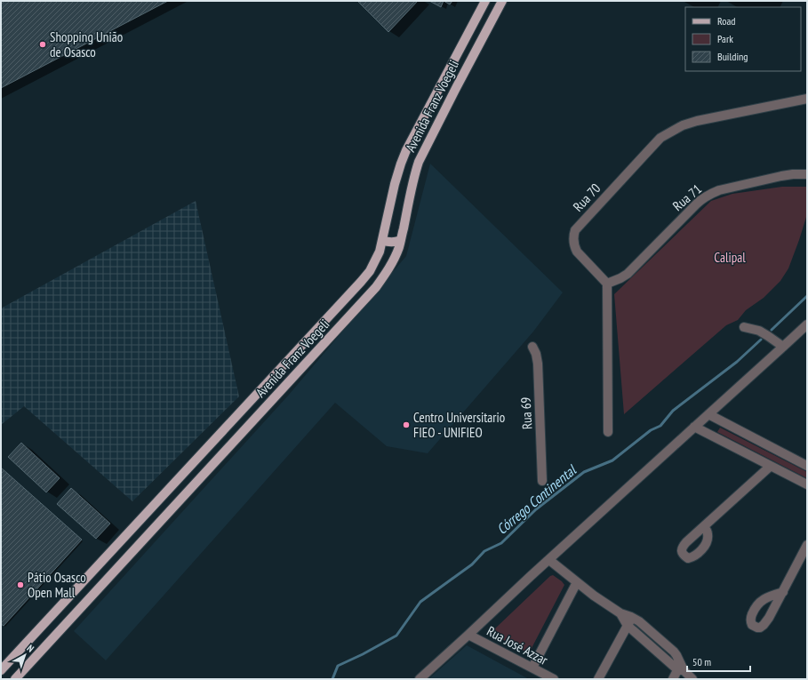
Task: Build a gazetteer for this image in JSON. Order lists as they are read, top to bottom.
{
  "streets": {
    "main road": ["Avenida Franz Voegeli"],
    "street": [
      "Rua 70",
      "Rua 71",
      "Rua 69",
      "Rua José Azzar"
    ]
  },
  "crossings": [
    ["Rua 70", "Rua 71"]
  ],
  "water": ["Córrego Continental"],
  "parks": ["Calipal"],
  "places": ["Shopping União de Osasco", "Centro Universitario FIEO - UNIFIEO", "Pátio Osasco Open Mall"],
  "legend": ["Road", "Park", "Building"],
  "scale_bar": "50 m",
  "north": "top right"
}
